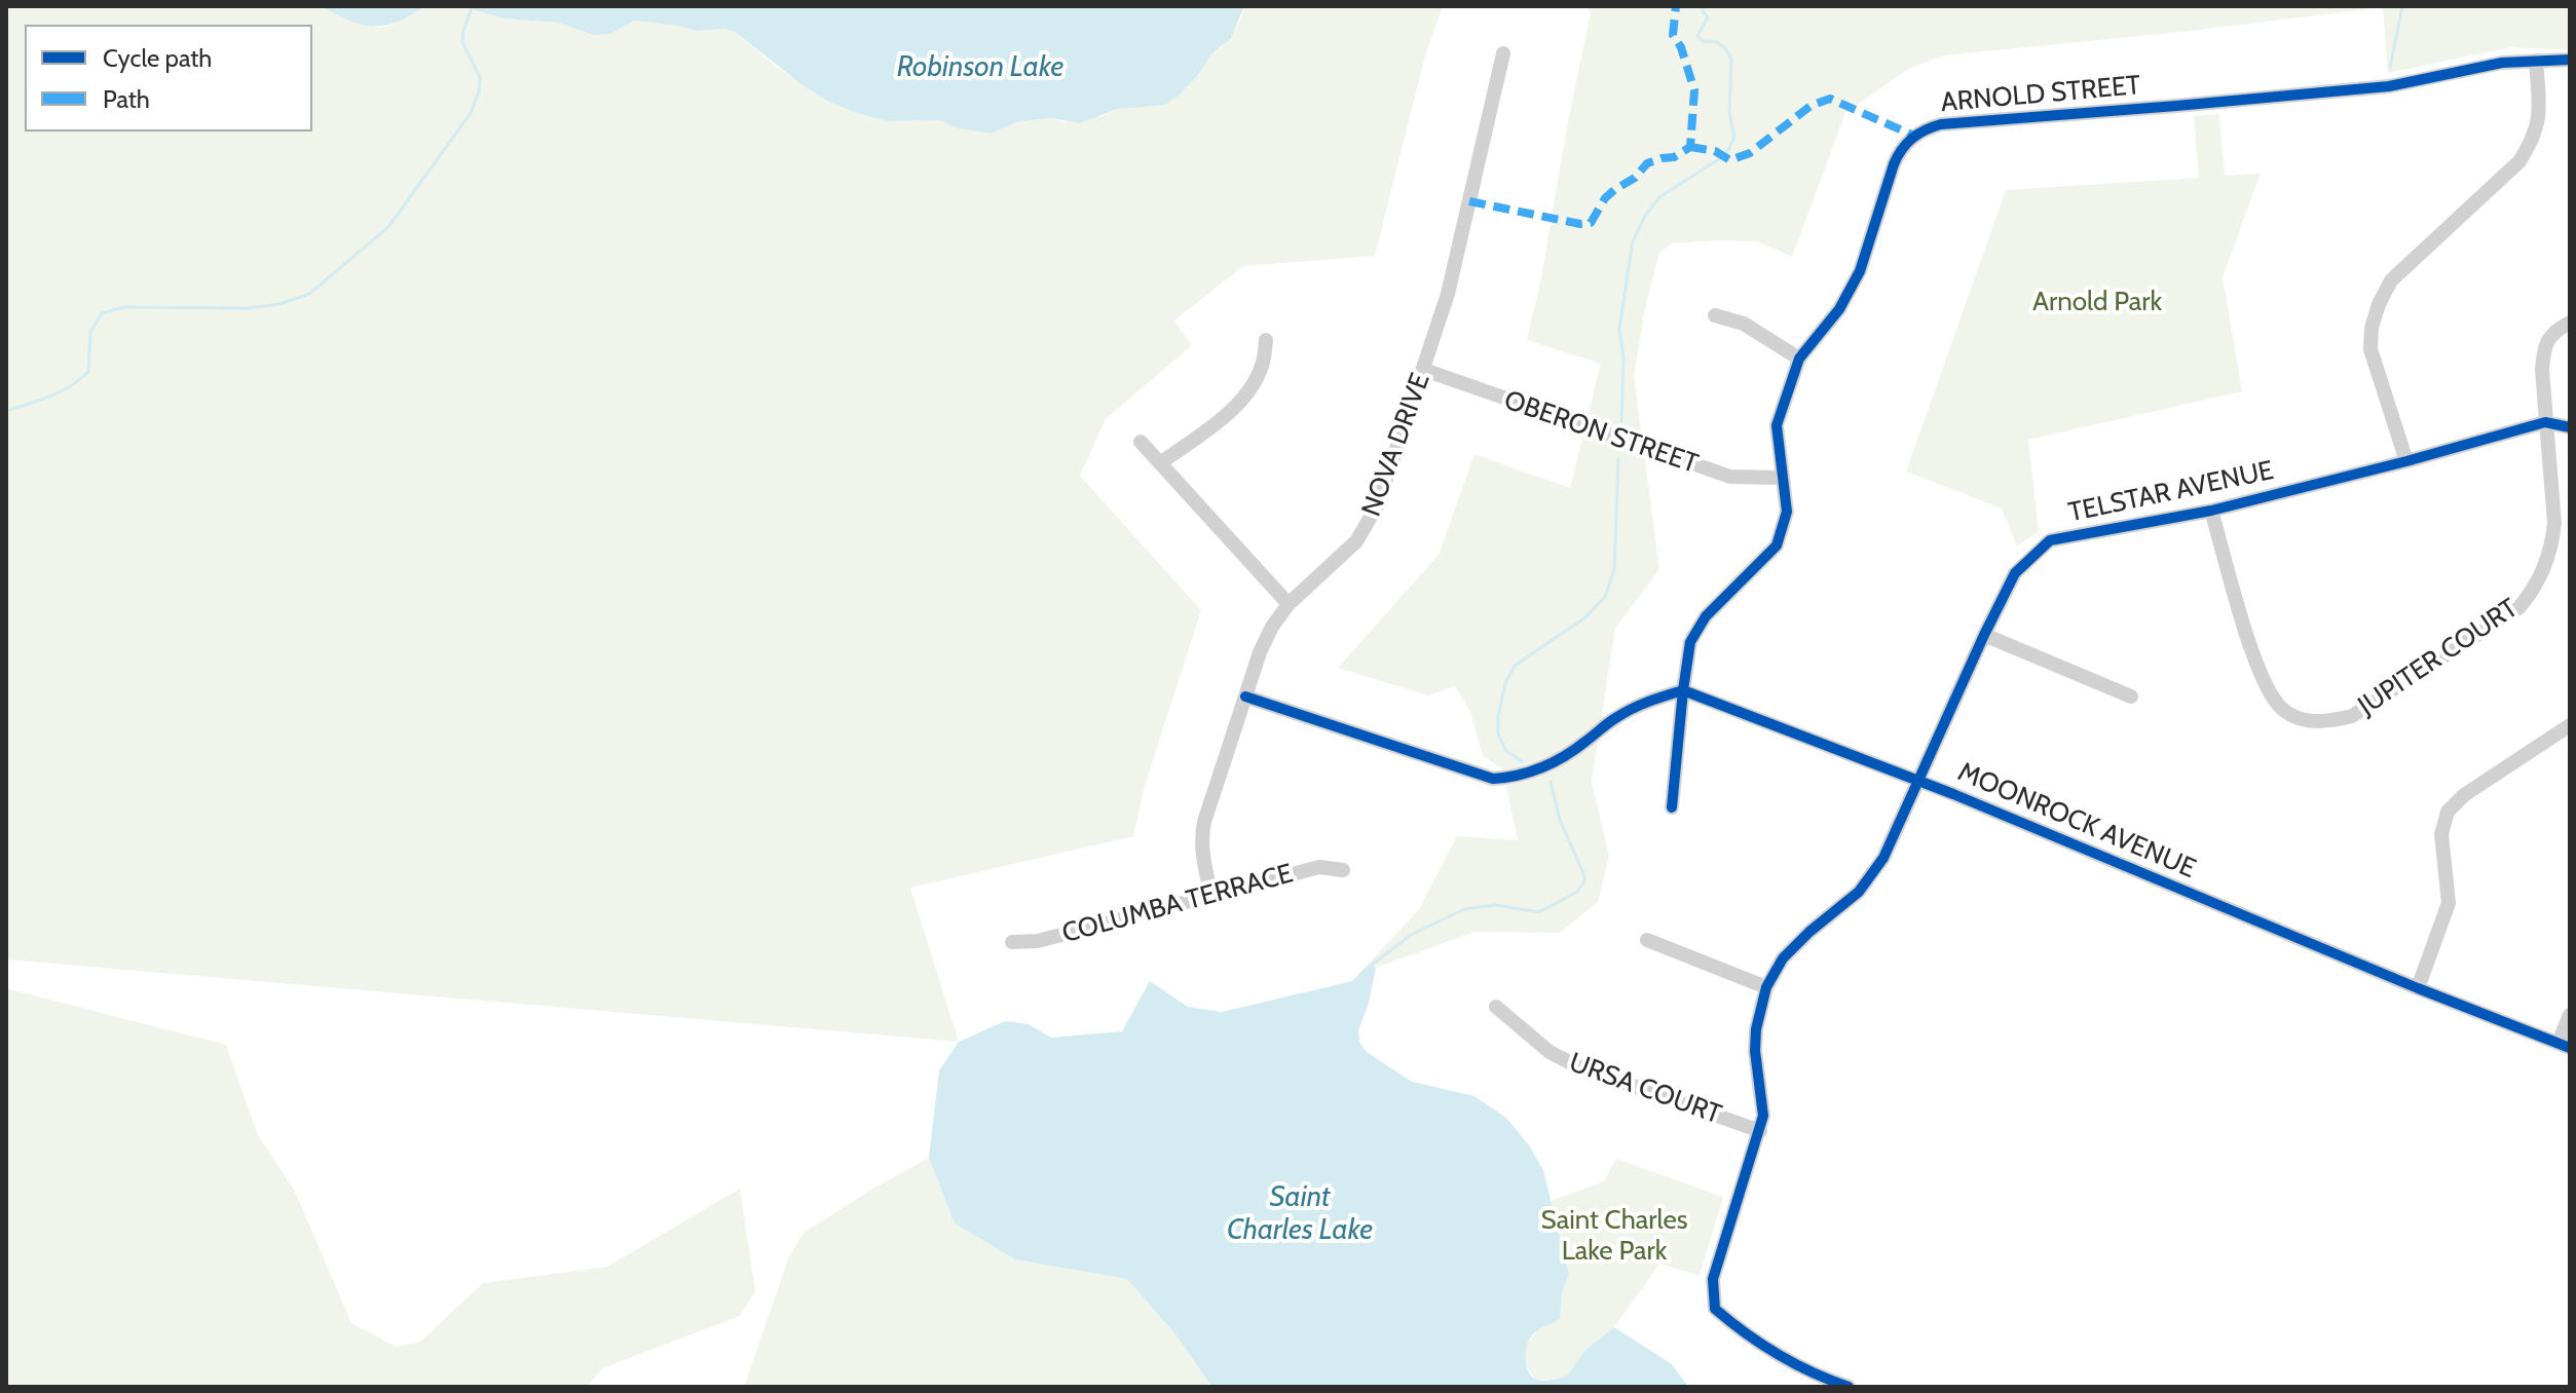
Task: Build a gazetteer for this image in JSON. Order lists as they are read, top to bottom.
{
  "streets": {
    "street": [
      "ARNOLD STREET",
      "OBERON STREET",
      "NOVA DRIVE",
      "TELSTAR AVENUE",
      "JUPITER COURT",
      "MOONROCK AVENUE",
      "COLUMBA TERRACE",
      "URSA COURT"
    ]
  },
  "crossings": [
    ["ARNOLD STREET", "OBERON STREET"],
    ["ARNOLD STREET", "MOONROCK AVENUE"],
    ["OBERON STREET", "NOVA DRIVE"],
    ["NOVA DRIVE", "COLUMBA TERRACE"],
    ["TELSTAR AVENUE", "JUPITER COURT"],
    ["TELSTAR AVENUE", "MOONROCK AVENUE"],
    ["TELSTAR AVENUE", "URSA COURT"]
  ],
  "water": ["Robinson Lake", "Saint Charles Lake"],
  "parks": ["Arnold Park", "Saint Charles Lake Park"],
  "legend": ["Cycle path", "Path"]
}
